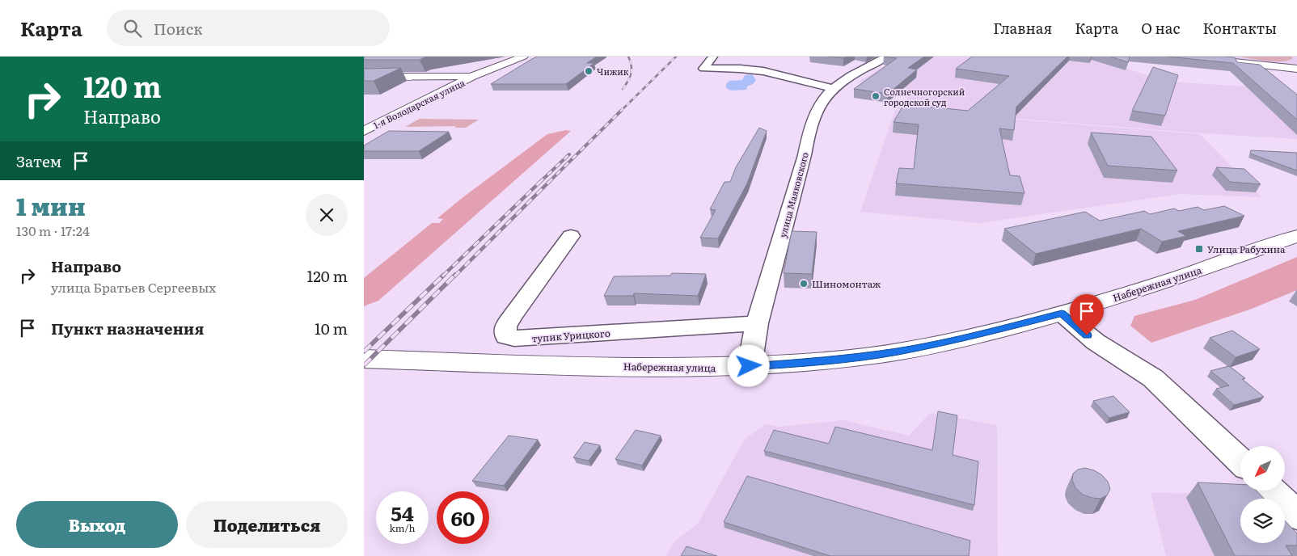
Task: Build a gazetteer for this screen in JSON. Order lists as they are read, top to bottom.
{
  "streets": {
    "main road": ["1-я Володарская улица", "Набережная улица"],
    "street": ["улица Маяковского", "тупик Урицкого"]
  },
  "crossings": [
    ["улица Маяковского", "Набережная улица"],
    ["улица Маяковского", "тупик Урицкого"]
  ],
  "places": {
    "other": ["Чижик", "Солнечногорский городской суд", "Шиномонтаж"],
    "transit": ["Улица Рабухина"]
  },
  "north": "bottom left",
  "page": {
    "header": "Карта",
    "search": "Поиск",
    "nav": [
      "Главная",
      "Карта",
      "О нас",
      "Контакты"
    ],
    "turn": ["120 m", "Направо"],
    "then": "Затем",
    "heading": ["1 мин", "130 m · 17:24"],
    "list": [
      {
        "name": "Направо",
        "note": "улица Братьев Сергеевых",
        "value": "120 m"
      },
      {
        "name": "Пункт назначения",
        "value": "10 m"
      }
    ],
    "speed": "54 km/h",
    "limit": "60",
    "buttons": ["Выход", "Поделиться"]
  }
}
